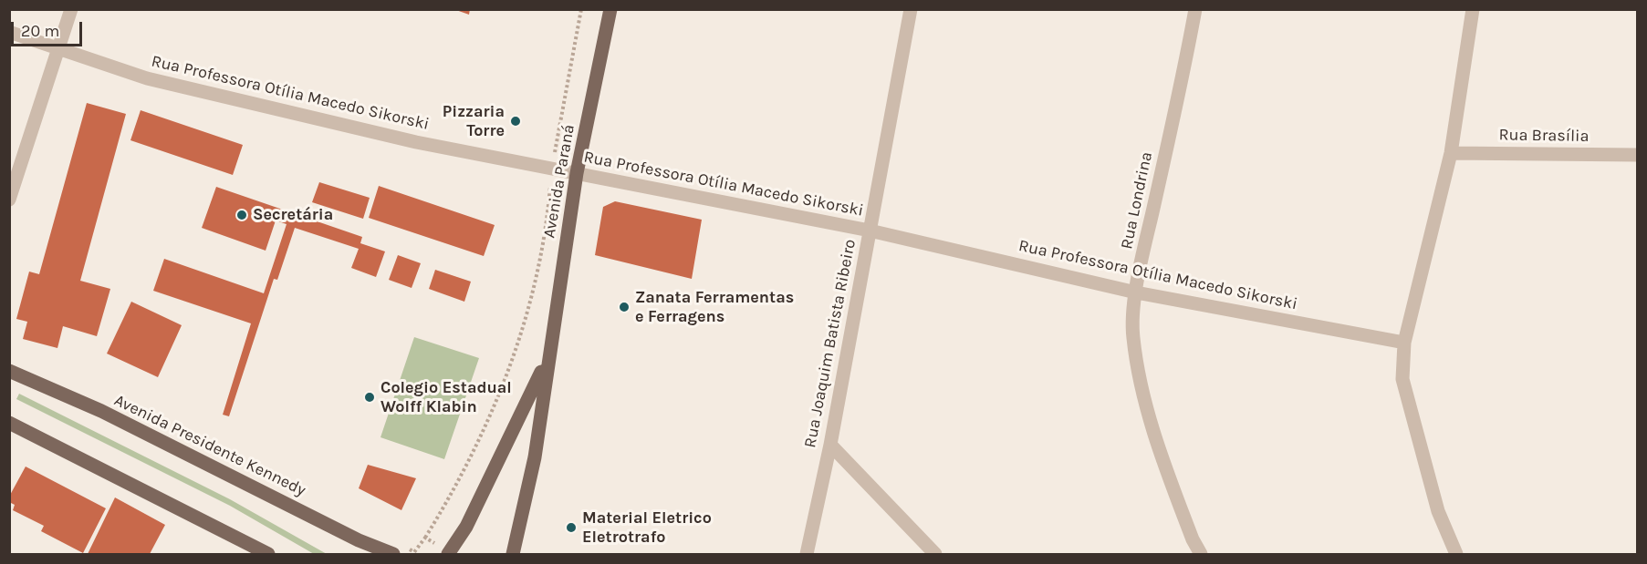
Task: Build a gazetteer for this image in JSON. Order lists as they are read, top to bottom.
{
  "streets": {
    "main road": ["Avenida Paraná", "Avenida Presidente Kennedy"],
    "street": [
      "Rua Professora Otília Macedo Sikorski",
      "Rua Brasília",
      "Rua Londrina",
      "Rua Joaquim Batista Ribeiro"
    ]
  },
  "crossings": [
    ["Rua Professora Otília Macedo Sikorski", "Avenida Paraná"],
    ["Rua Professora Otília Macedo Sikorski", "Rua Londrina"],
    ["Rua Professora Otília Macedo Sikorski", "Rua Joaquim Batista Ribeiro"]
  ],
  "places": [
    "Pizzaria Torre",
    "Secretária",
    "Zanata Ferramentas e Ferragens",
    "Colegio Estadual Wolff Klabin",
    "Material Eletrico Eletrotrafo"
  ],
  "scale_bar": "20 m"
}
